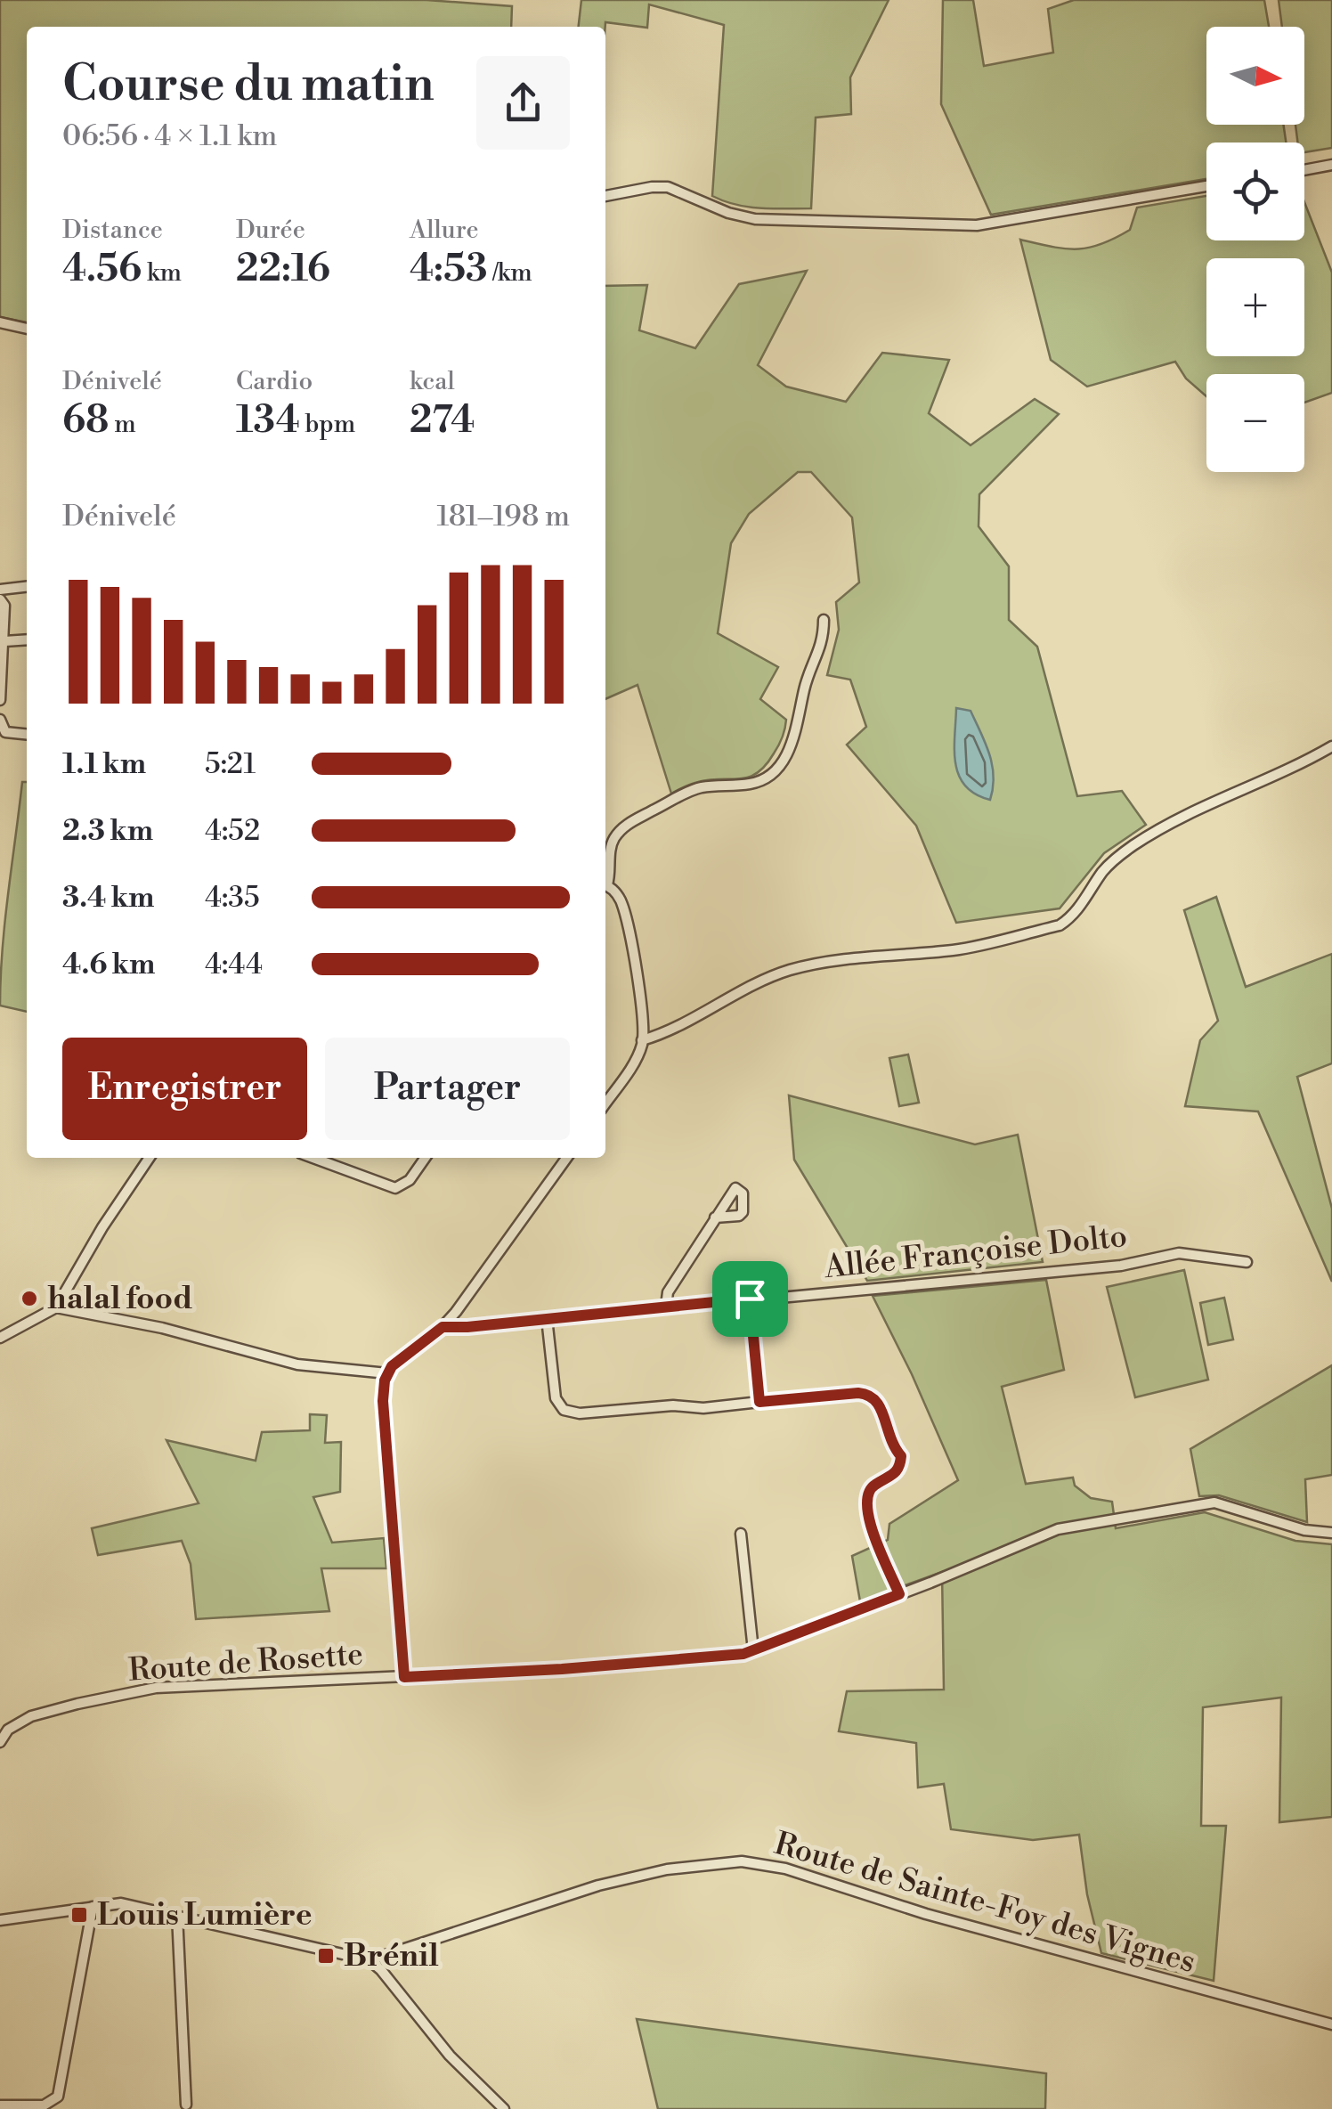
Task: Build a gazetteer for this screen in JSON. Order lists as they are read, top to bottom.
{
  "streets": {
    "street": ["Allée Françoise Dolto", "Route de Rosette", "Route de Sainte-Foy des Vignes"]
  },
  "places": {
    "other": ["halal food"],
    "transit": ["Louis Lumière", "Brénil"]
  },
  "north": "right",
  "page": {
    "map_buttons": ["+", "−"],
    "heading": ["Course du matin", "06:56 · 4 × 1.1 km"],
    "stats": [
      ["Distance", "4.56 km"],
      ["Durée", "22:16"],
      ["Allure", "4:53 /km"],
      ["Dénivelé", "68 m"],
      ["Cardio", "134 bpm"],
      ["kcal", "274"]
    ],
    "chart": ["Dénivelé", "181–198 m"],
    "list": [
      {
        "name": "1.1 km",
        "note": "5:21"
      },
      {
        "name": "2.3 km",
        "note": "4:52"
      },
      {
        "name": "3.4 km",
        "note": "4:35"
      },
      {
        "name": "4.6 km",
        "note": "4:44"
      }
    ],
    "buttons": ["Enregistrer", "Partager"]
  }
}
